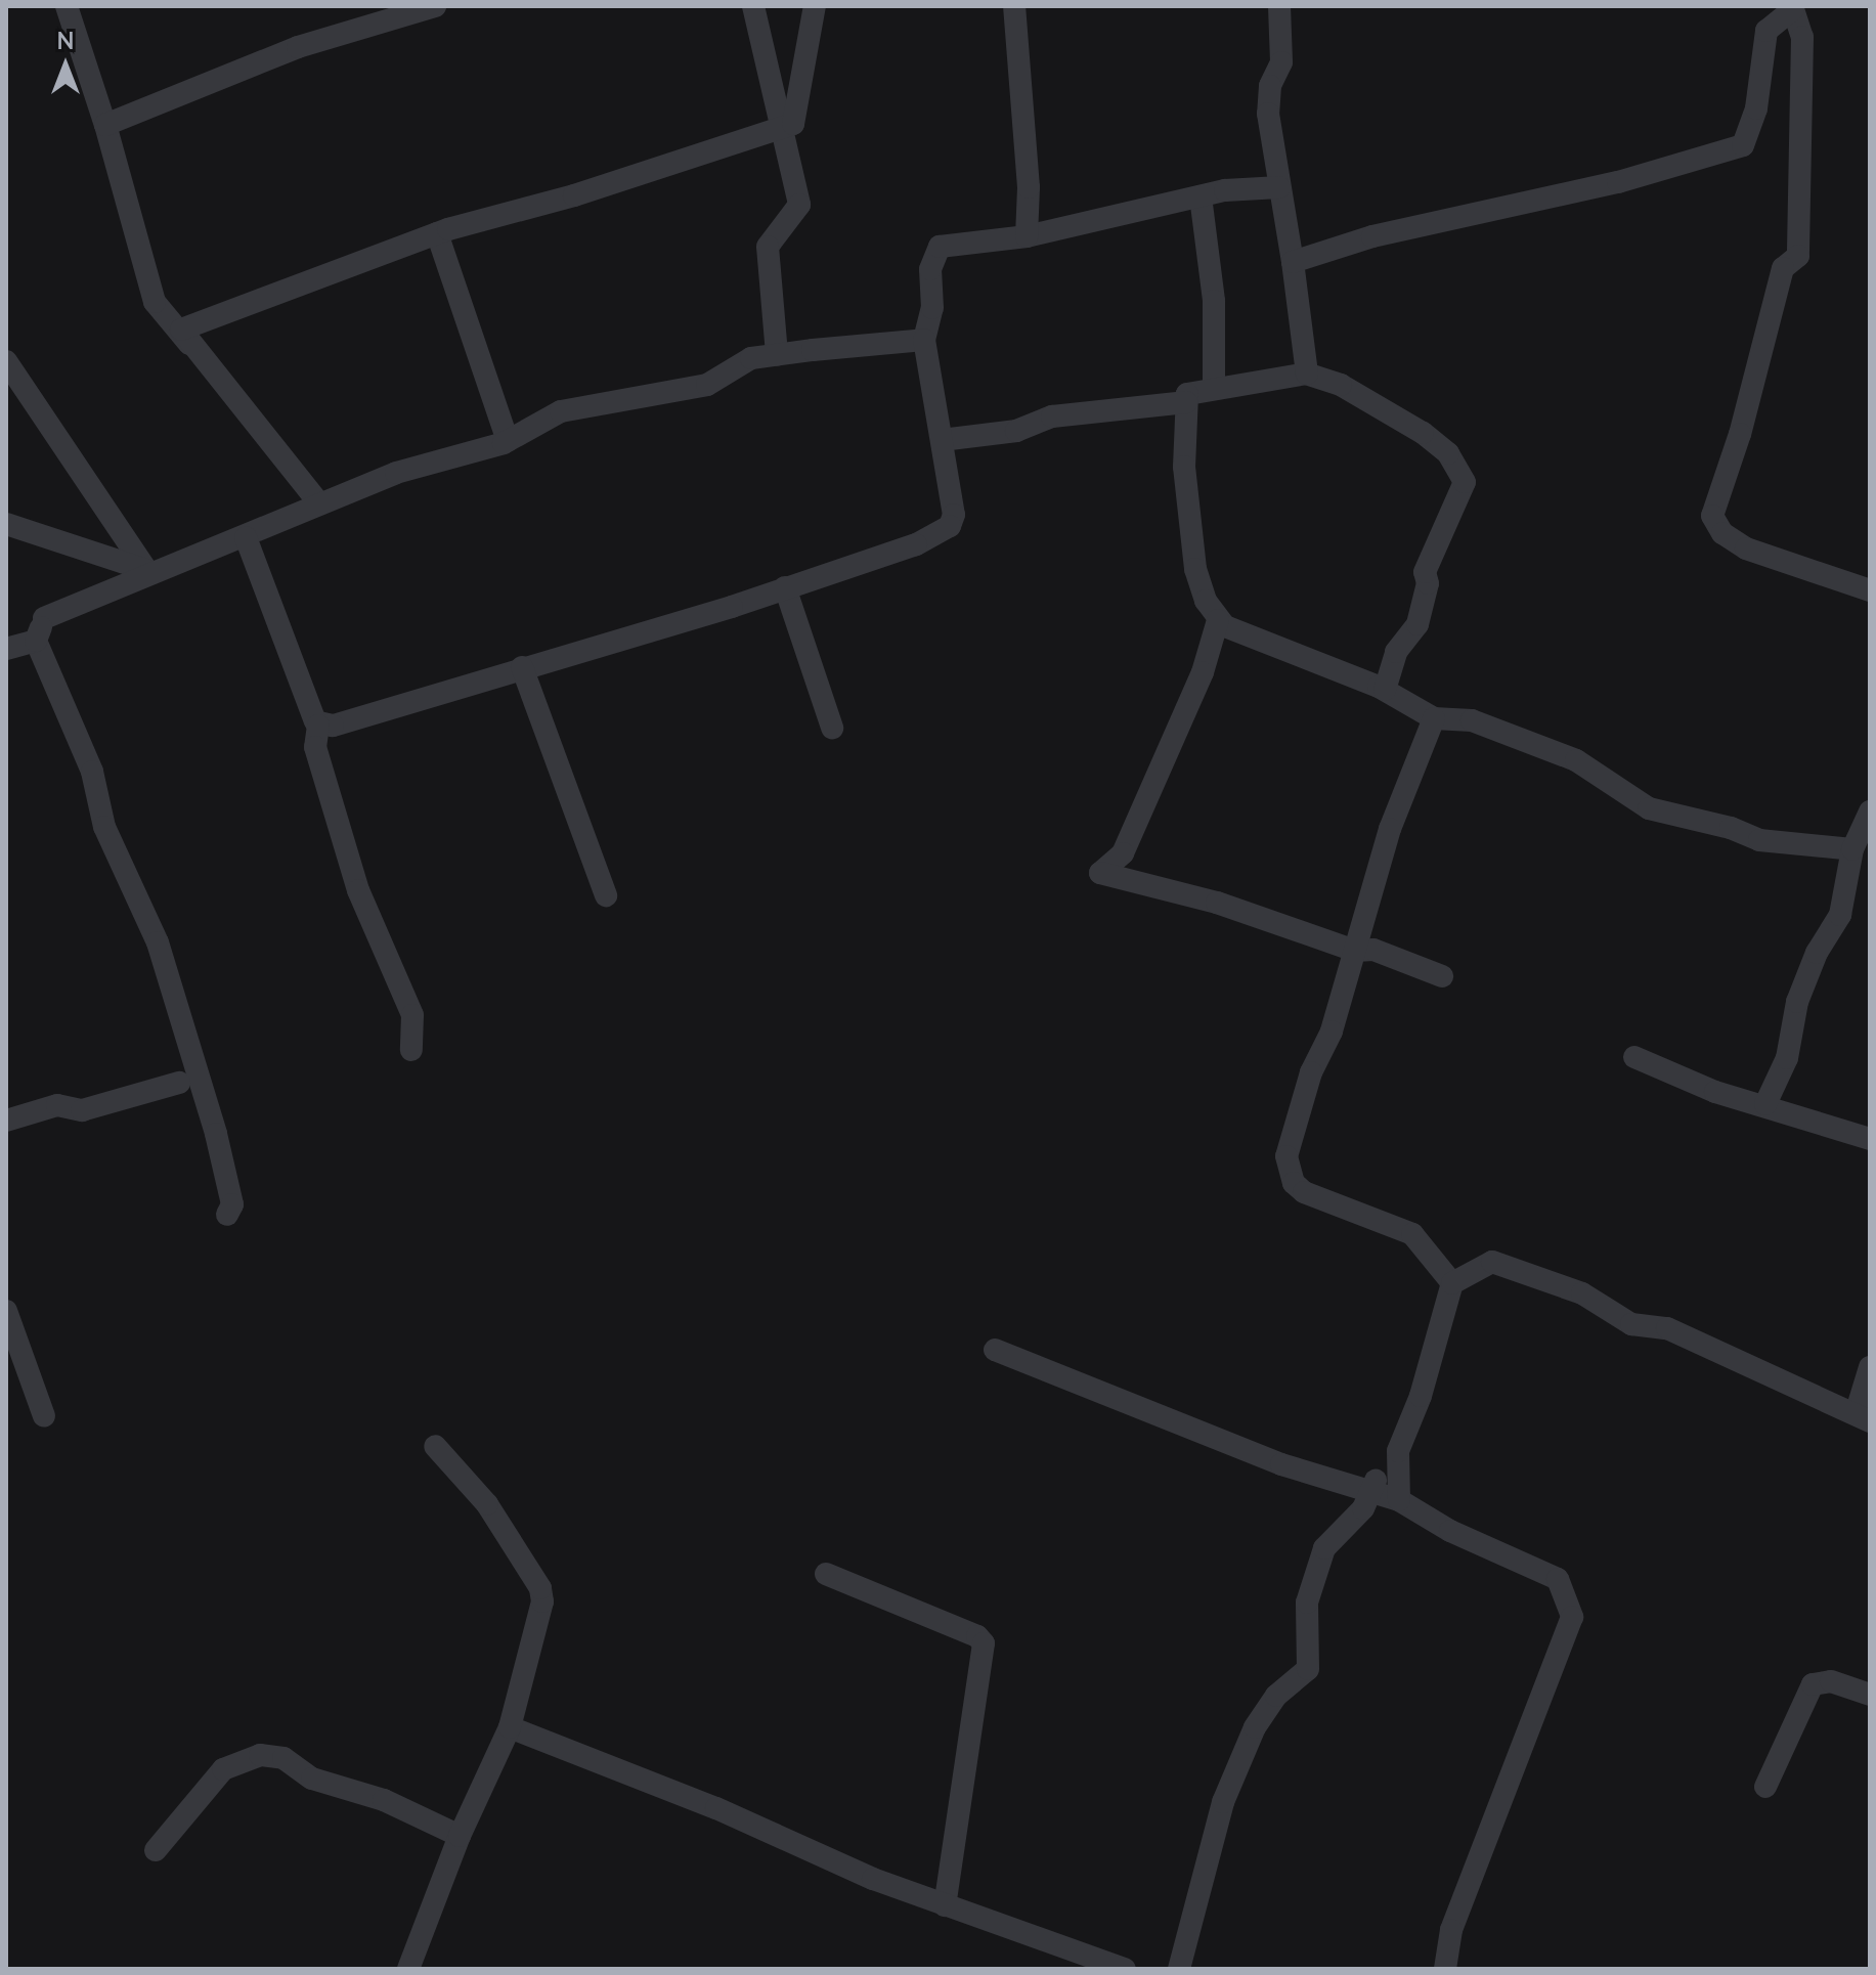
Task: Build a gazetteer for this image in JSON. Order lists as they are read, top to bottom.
{
  "north": "top"
}
